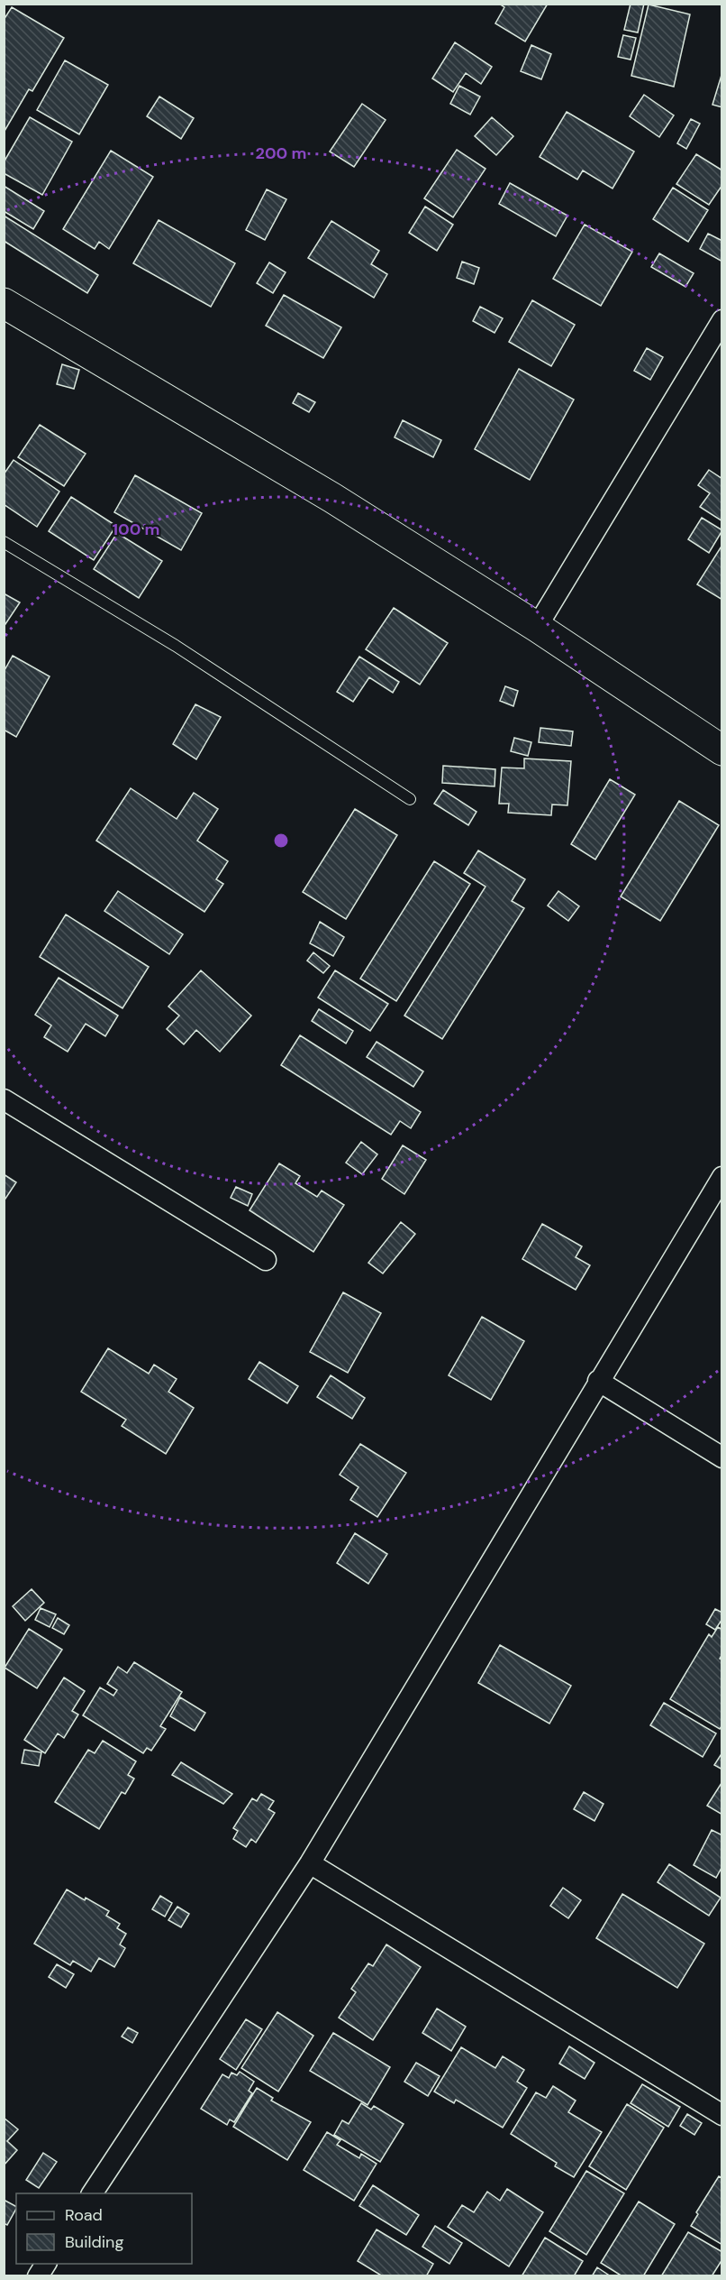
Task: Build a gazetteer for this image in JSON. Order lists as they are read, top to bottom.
{
  "legend": ["Road", "Building"],
  "rings": ["200 m", "100 m"]
}
